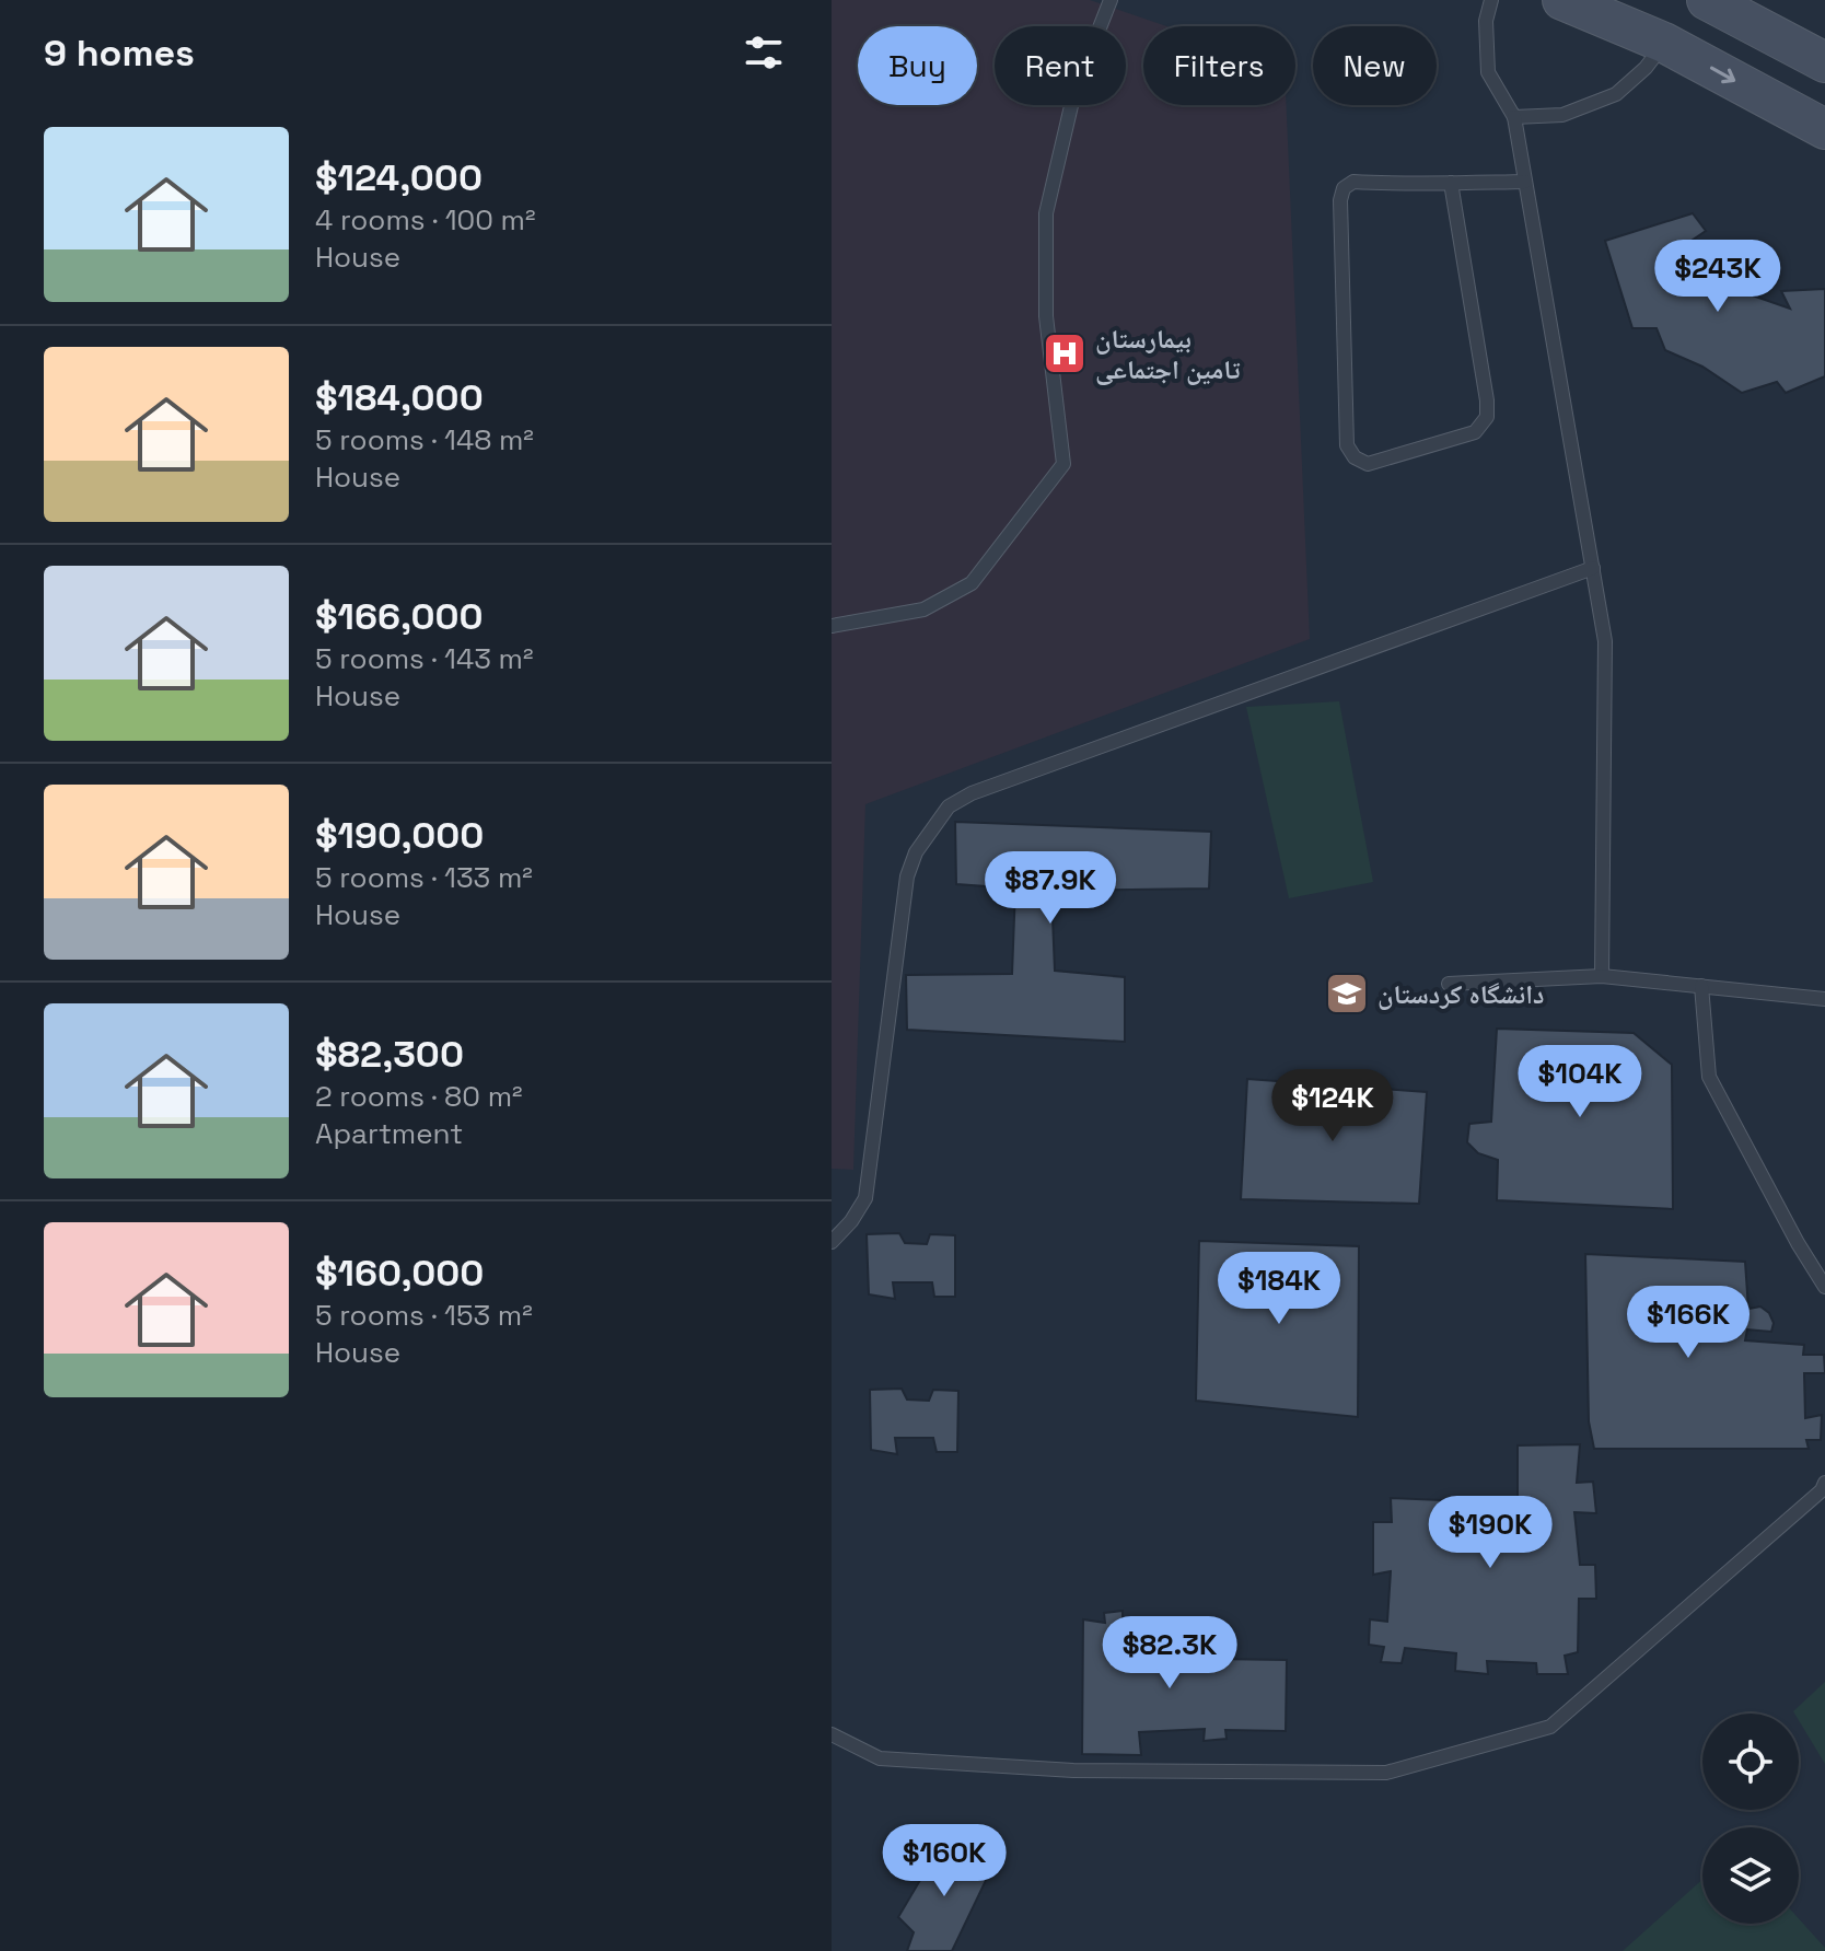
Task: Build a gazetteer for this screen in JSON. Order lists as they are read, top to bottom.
{
  "places": {
    "hospital": ["بیمارستان تامین اجتماعی"],
    "school or university": ["دانشگاه کردستان"]
  },
  "page": {
    "heading": "9 homes",
    "chip": [
      "Buy",
      "Rent",
      "Filters",
      "New"
    ],
    "list": [
      {
        "name": "$124,000",
        "note": "4 rooms · 100 m² · House"
      },
      {
        "name": "$184,000",
        "note": "5 rooms · 148 m² · House"
      },
      {
        "name": "$166,000",
        "note": "5 rooms · 143 m² · House"
      },
      {
        "name": "$190,000",
        "note": "5 rooms · 133 m² · House"
      },
      {
        "name": "$82,300",
        "note": "2 rooms · 80 m² · Apartment"
      },
      {
        "name": "$160,000",
        "note": "5 rooms · 153 m² · House"
      }
    ],
    "price": [
      "$243K",
      "$87.9K",
      "$104K",
      "$124K",
      "$184K",
      "$166K",
      "$190K",
      "$82.3K",
      "$160K"
    ]
  }
}
